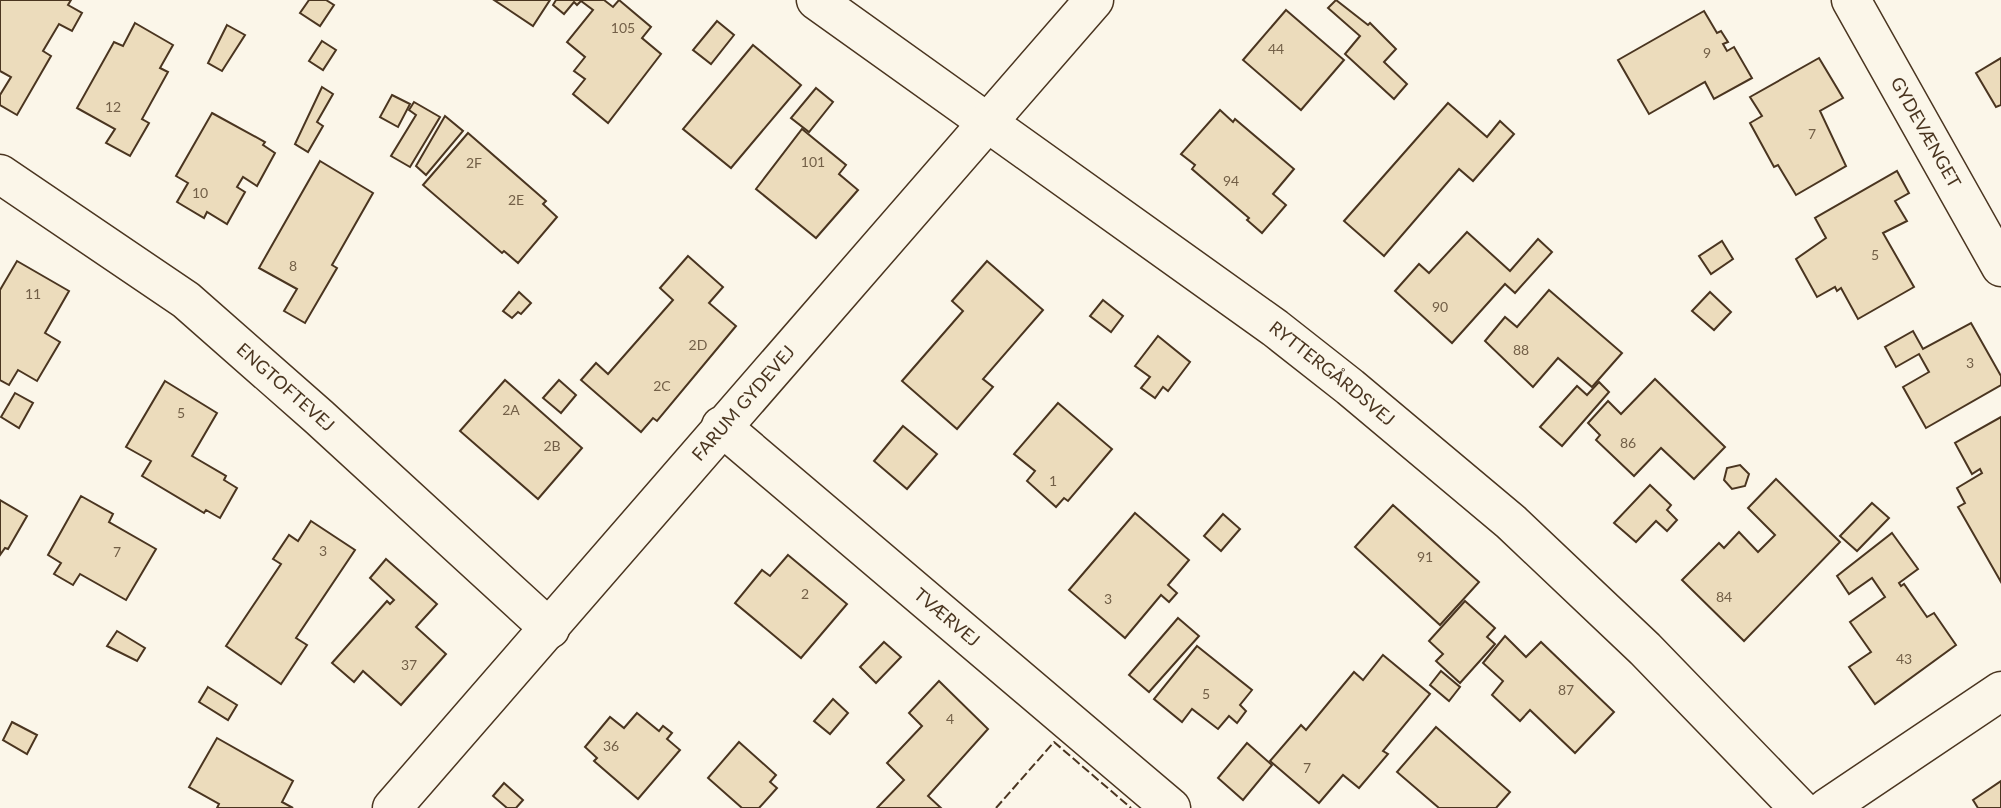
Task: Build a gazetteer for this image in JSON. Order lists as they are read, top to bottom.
{
  "streets": {
    "street": [
      "GYDEVÆNGET",
      "RYTTERGÅRDSVEJ",
      "ENGTOFTEVEJ",
      "FARUM GYDEVEJ",
      "TVÆRVEJ"
    ]
  },
  "crossings": [
    ["RYTTERGÅRDSVEJ", "FARUM GYDEVEJ"],
    ["ENGTOFTEVEJ", "FARUM GYDEVEJ"],
    ["FARUM GYDEVEJ", "TVÆRVEJ"]
  ],
  "house_numbers": [
    "105",
    "44",
    "9",
    "12",
    "7",
    "101",
    "2F",
    "94",
    "10",
    "2E",
    "5",
    "8",
    "11",
    "90",
    "2D",
    "88",
    "3",
    "2C",
    "2A",
    "5",
    "86",
    "2B",
    "1",
    "3",
    "7",
    "91",
    "2",
    "84",
    "3",
    "43",
    "37",
    "87",
    "5",
    "4",
    "36",
    "7"
  ]
}
